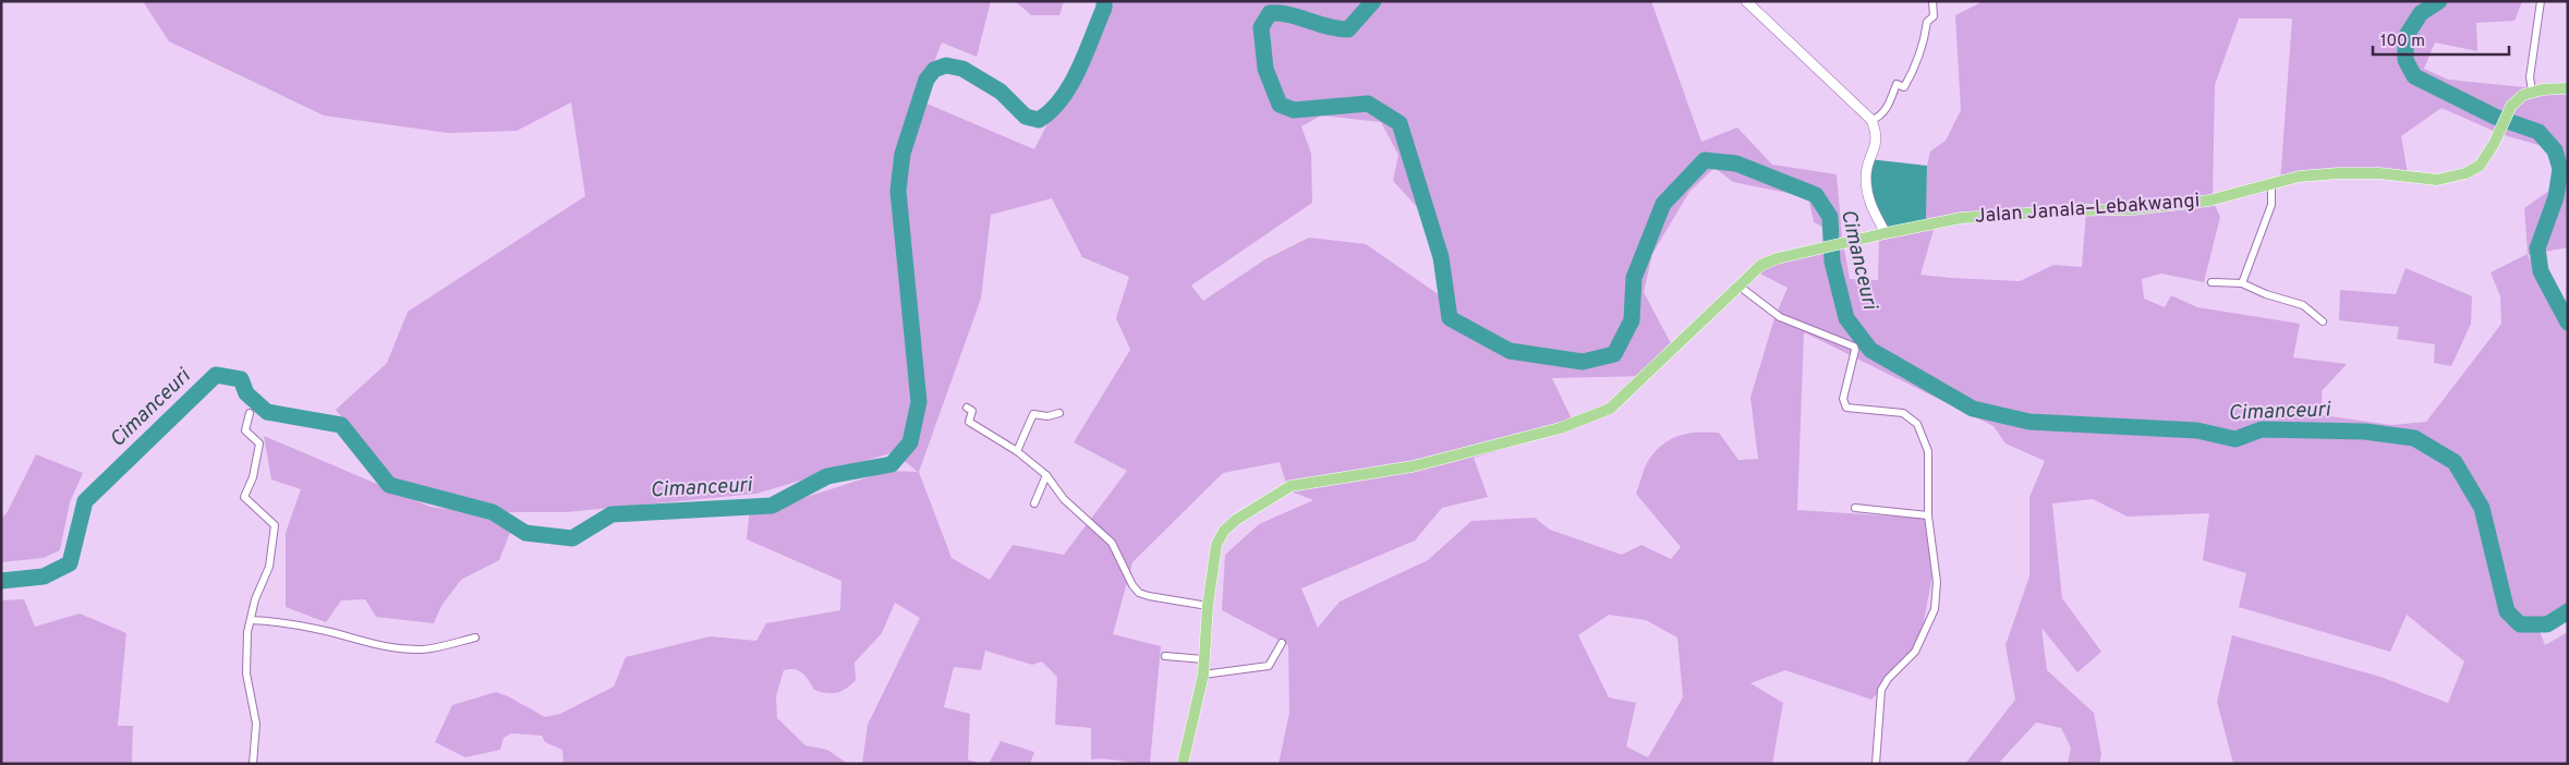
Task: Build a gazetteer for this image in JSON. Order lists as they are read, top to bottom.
{
  "streets": {
    "main road": ["Jalan Janala–Lebakwangi"]
  },
  "water": ["Cimanceuri"],
  "scale_bar": "100 m"
}
